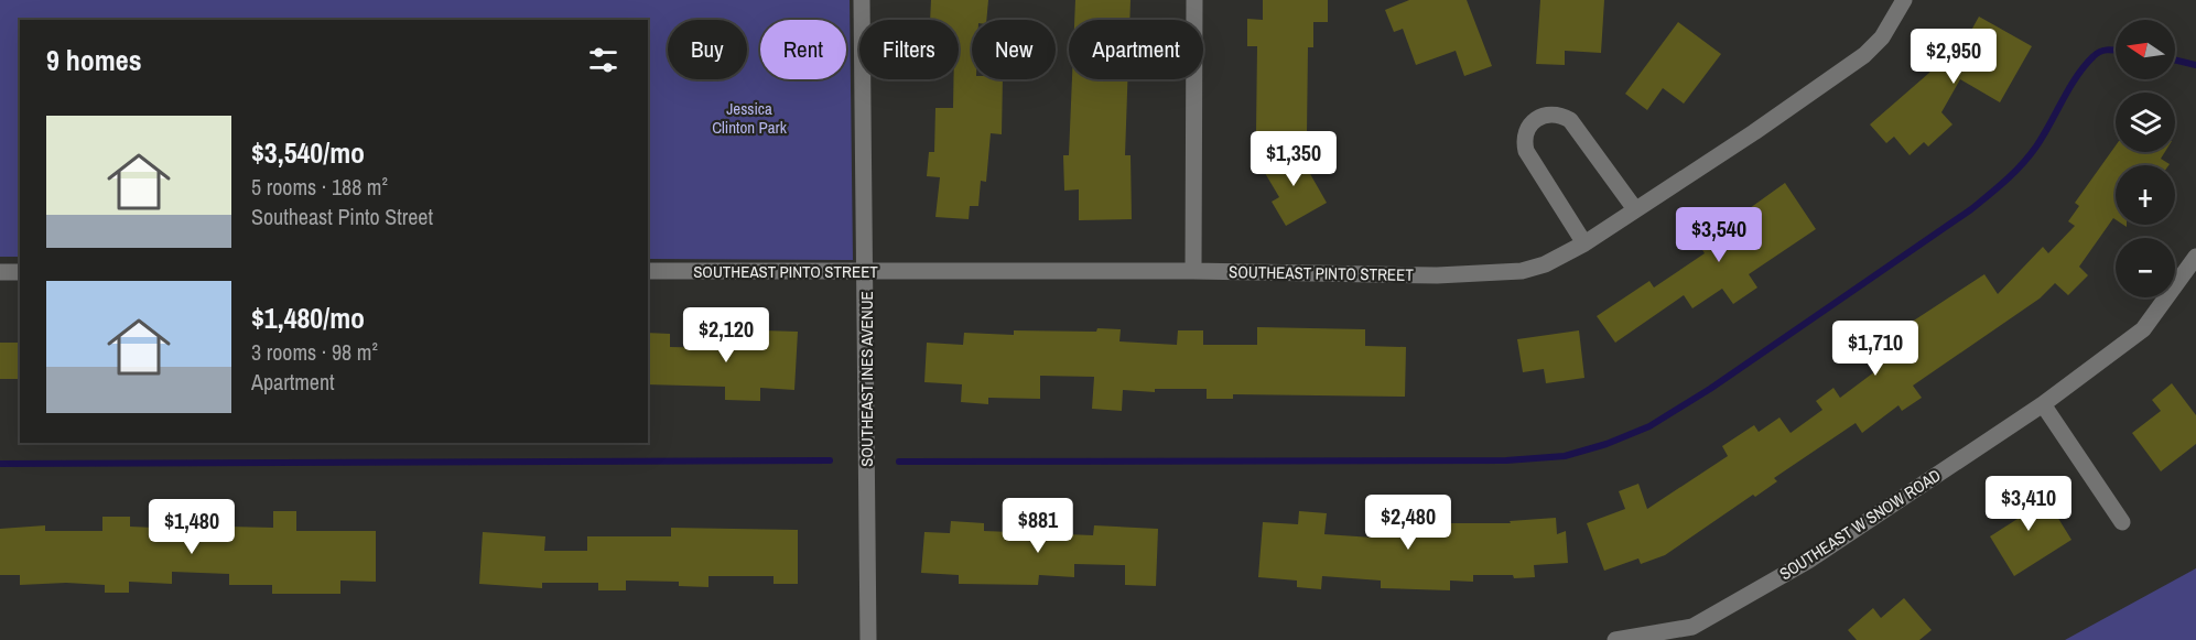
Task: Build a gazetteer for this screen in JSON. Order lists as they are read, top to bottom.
{
  "streets": {
    "street": ["SOUTHEAST PINTO STREET", "SOUTHEAST INES AVENUE", "SOUTHEAST W SNOW ROAD"]
  },
  "crossings": [
    ["SOUTHEAST PINTO STREET", "SOUTHEAST INES AVENUE"]
  ],
  "parks": ["Jessica Clinton Park"],
  "north": "left",
  "page": {
    "map_buttons": ["+", "−"],
    "chip": [
      "Buy",
      "Rent",
      "Filters",
      "New",
      "Apartment"
    ],
    "heading": "9 homes",
    "price": [
      "$2,950",
      "$1,350",
      "$3,540",
      "$2,120",
      "$1,710",
      "$3,410",
      "$2,480",
      "$881",
      "$1,480"
    ],
    "list": [
      {
        "name": "$3,540/mo",
        "note": "5 rooms · 188 m² · Southeast Pinto Street"
      },
      {
        "name": "$1,480/mo",
        "note": "3 rooms · 98 m² · Apartment"
      }
    ]
  }
}
